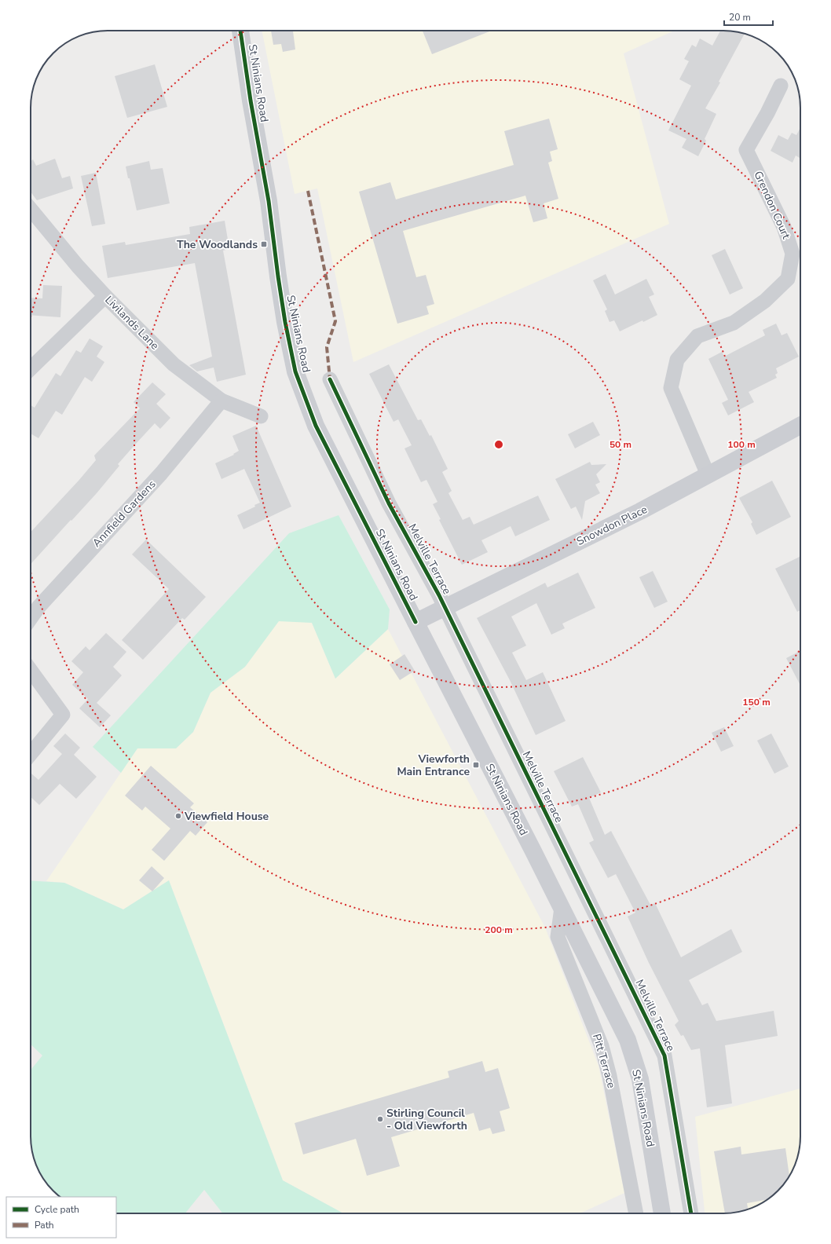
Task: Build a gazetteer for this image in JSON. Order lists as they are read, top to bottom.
{
  "streets": {
    "main road": ["St Ninians Road", "Snowdon Place"],
    "street": [
      "Grendon Court",
      "Livilands Lane",
      "Annfield Gardens",
      "Melville Terrace",
      "Pitt Terrace"
    ]
  },
  "crossings": [
    ["St Ninians Road", "Snowdon Place"],
    ["St Ninians Road", "Pitt Terrace"],
    ["Grendon Court", "Snowdon Place"],
    ["Livilands Lane", "Annfield Gardens"],
    ["Snowdon Place", "Melville Terrace"]
  ],
  "places": {
    "transit": ["The Woodlands", "Viewforth Main Entrance"],
    "other": ["Viewfield House", "Stirling Council - Old Viewforth"]
  },
  "legend": ["Cycle path", "Path"],
  "scale_bar": "20 m",
  "rings": [
    "50 m",
    "100 m",
    "150 m",
    "200 m"
  ]
}
